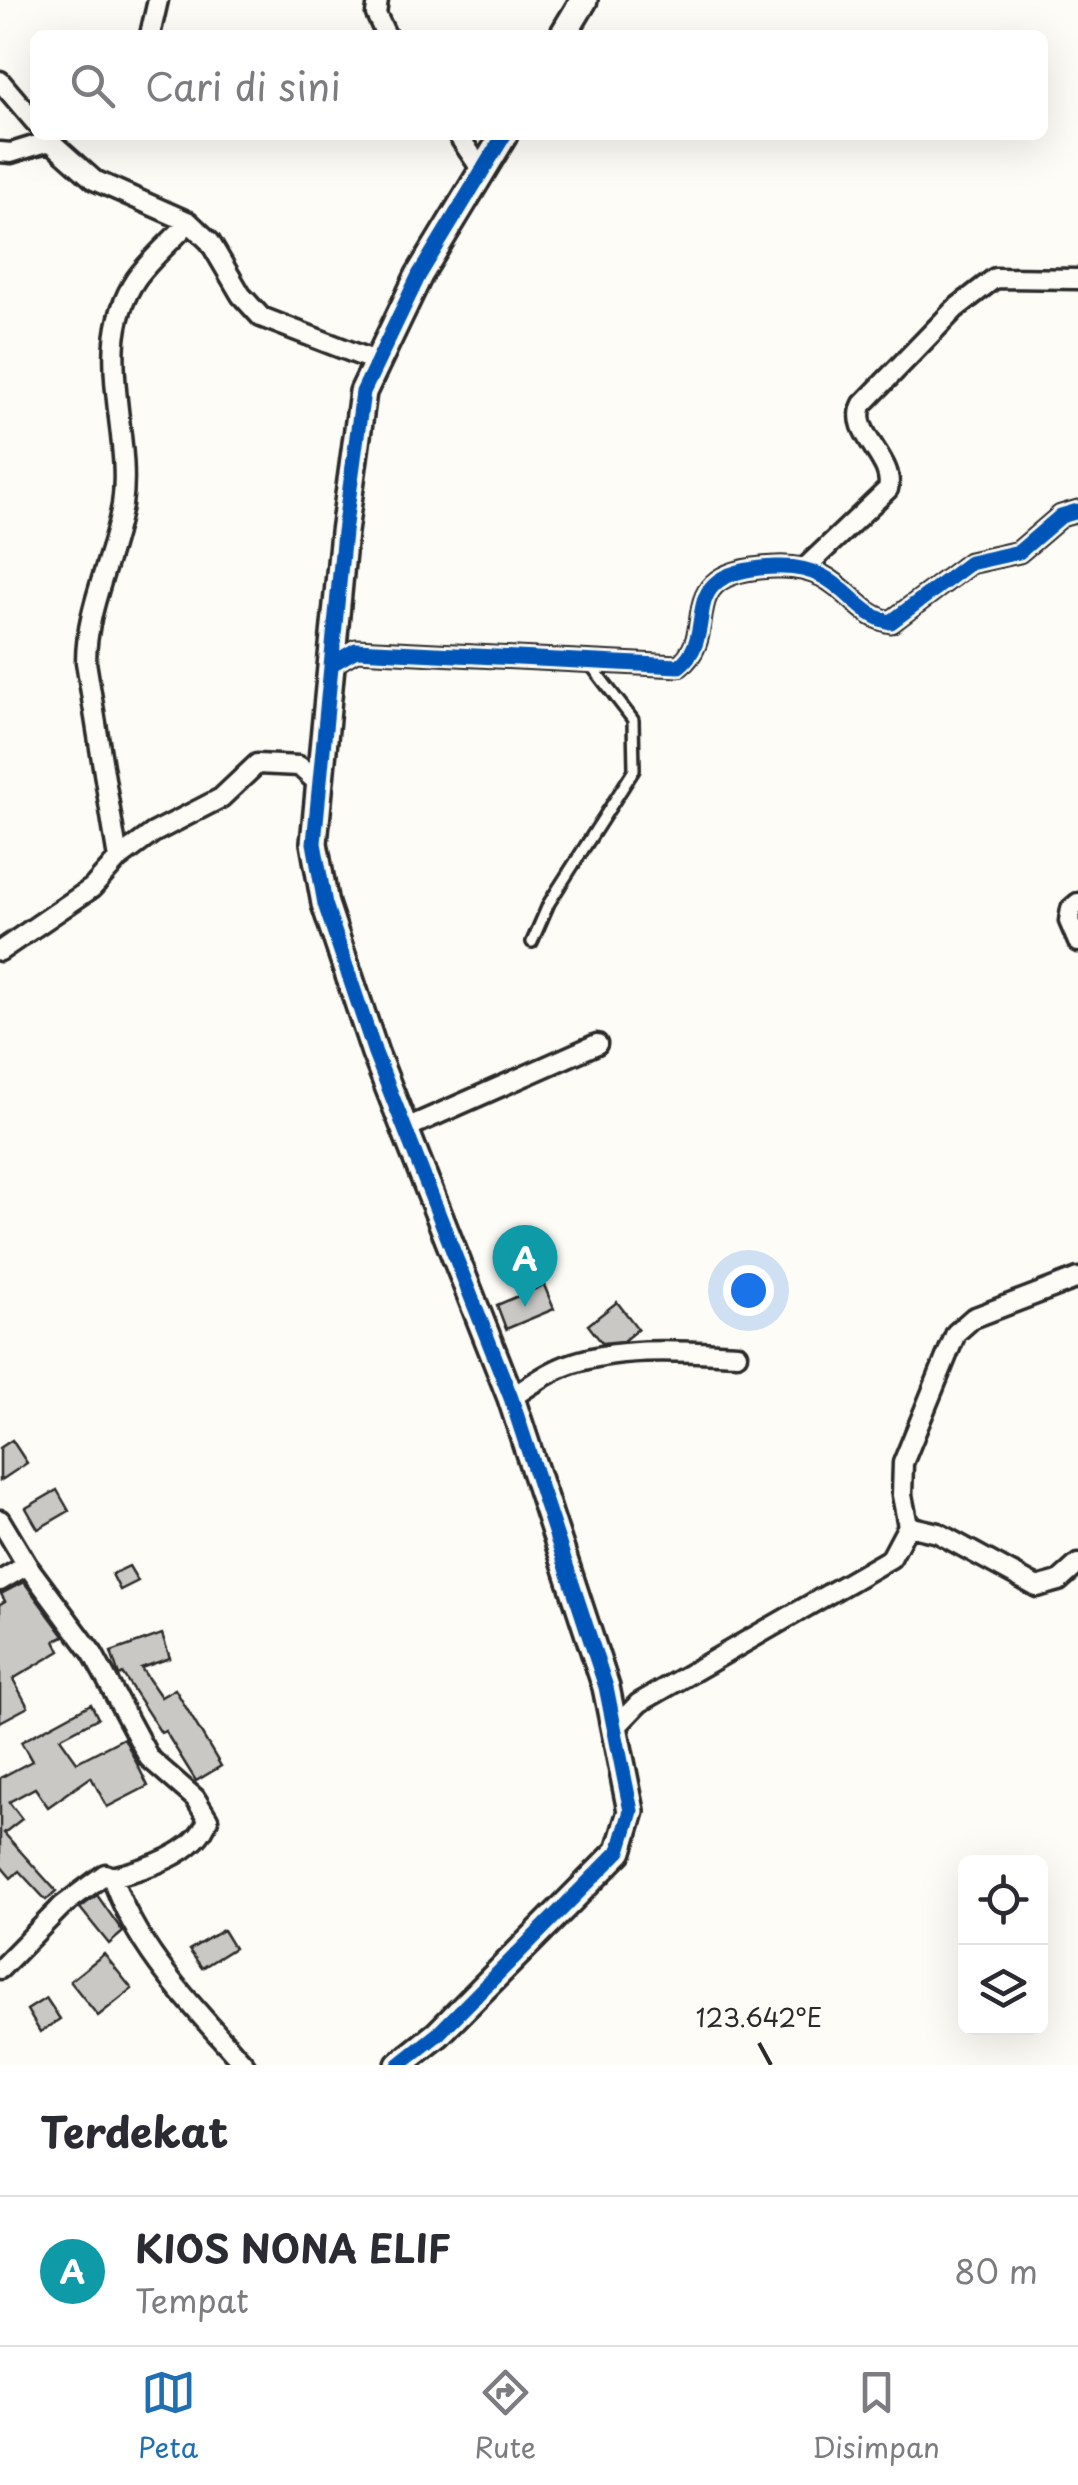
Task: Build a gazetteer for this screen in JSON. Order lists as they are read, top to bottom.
{
  "page": {
    "search": "Cari di sini",
    "pins": "A",
    "heading": "Terdekat",
    "list": [
      {
        "mark": "A",
        "name": "KIOS NONA ELIF",
        "note": "Tempat",
        "value": "80 m"
      }
    ],
    "nav": ["Peta", "Rute", "Disimpan"]
  },
  "coordinates": ["123.642°E"]
}
